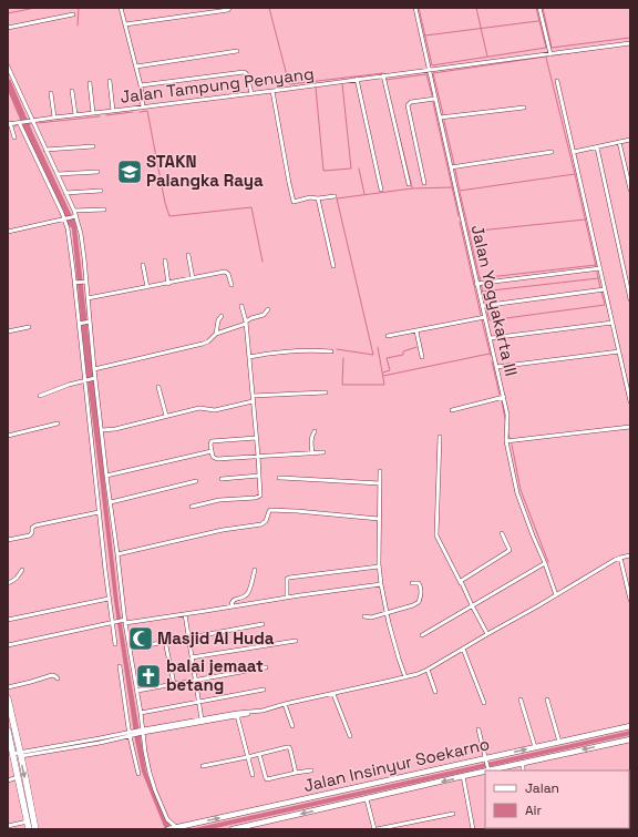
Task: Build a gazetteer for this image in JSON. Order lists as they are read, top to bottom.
{
  "streets": {
    "street": ["Jalan Tampung Penyang", "Jalan Yogyakarta III", "Jalan Insinyur Soekarno"]
  },
  "crossings": [
    ["Jalan Tampung Penyang", "Jalan Yogyakarta III"]
  ],
  "places": {
    "school or university": ["STAKN Palangka Raya"],
    "mosque": ["Masjid Al Huda"],
    "church": ["balai jemaat betang"]
  },
  "legend": ["Jalan", "Air"]
}
